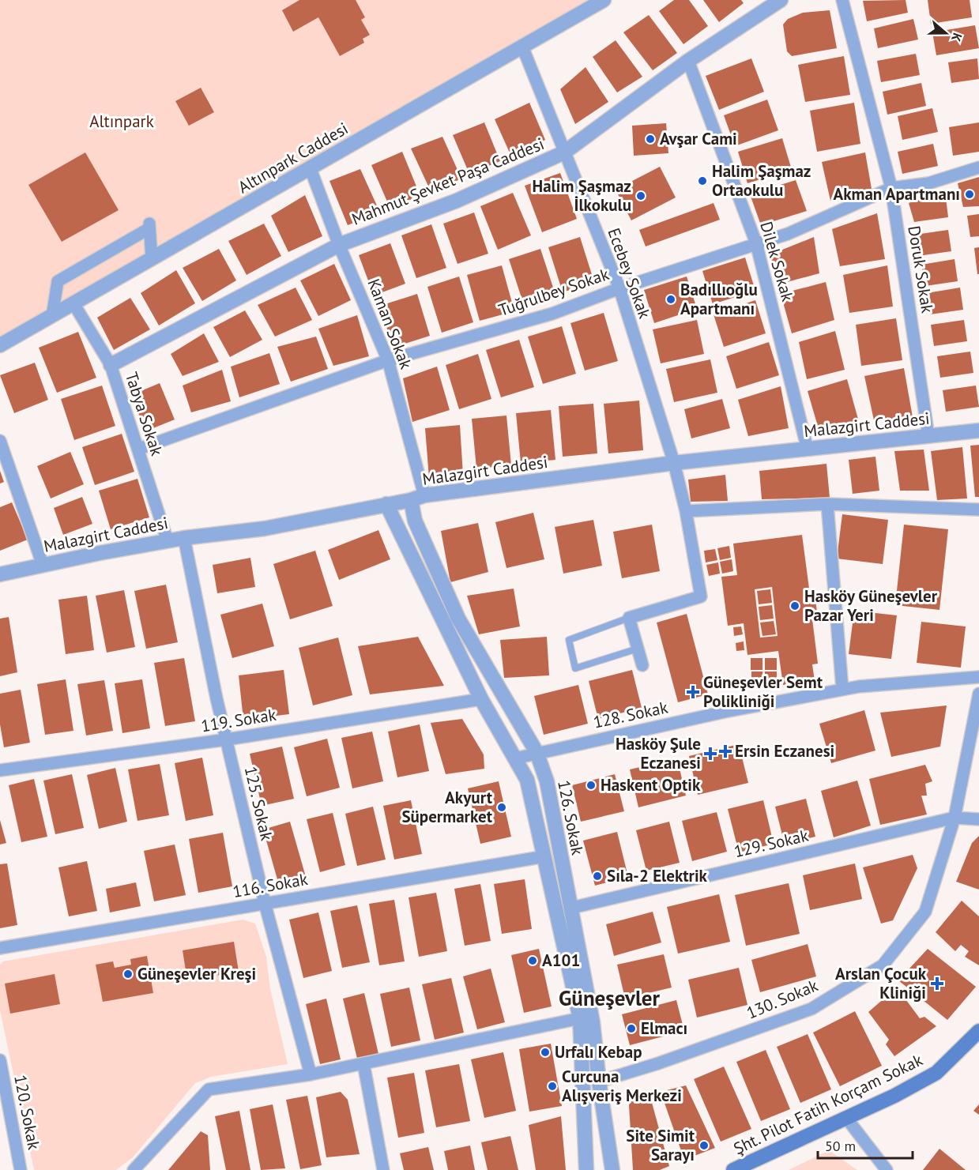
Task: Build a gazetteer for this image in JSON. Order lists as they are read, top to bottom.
{
  "streets": {
    "main road": ["Şht. Pilot Fatih Korçam Sokak"],
    "street": [
      "Altınpark Caddesi",
      "Mahmut Şevket Paşa Caddesi",
      "Dilek Sokak",
      "Doruk Sokak",
      "Ecebey Sokak",
      "Tuğrulbey Sokak",
      "Kaman Sokak",
      "Tabya Sokak",
      "Malazgirt Caddesi",
      "128. Sokak",
      "119. Sokak",
      "125. Sokak",
      "126. Sokak",
      "129. Sokak",
      "116. Sokak",
      "130. Sokak",
      "120. Sokak"
    ]
  },
  "crossings": [
    ["Altınpark Caddesi", "Ecebey Sokak"],
    ["Altınpark Caddesi", "Kaman Sokak"],
    ["Altınpark Caddesi", "Tabya Sokak"],
    ["Mahmut Şevket Paşa Caddesi", "Dilek Sokak"],
    ["Mahmut Şevket Paşa Caddesi", "Ecebey Sokak"],
    ["Mahmut Şevket Paşa Caddesi", "Kaman Sokak"],
    ["Mahmut Şevket Paşa Caddesi", "Tabya Sokak"],
    ["Dilek Sokak", "Tuğrulbey Sokak"],
    ["Dilek Sokak", "Malazgirt Caddesi"],
    ["Doruk Sokak", "Tuğrulbey Sokak"],
    ["Doruk Sokak", "Malazgirt Caddesi"],
    ["Ecebey Sokak", "Tuğrulbey Sokak"],
    ["Ecebey Sokak", "Malazgirt Caddesi"],
    ["Tuğrulbey Sokak", "Kaman Sokak"],
    ["Tuğrulbey Sokak", "Tabya Sokak"],
    ["Kaman Sokak", "Malazgirt Caddesi"],
    ["Kaman Sokak", "126. Sokak"],
    ["Tabya Sokak", "Malazgirt Caddesi"],
    ["Malazgirt Caddesi", "125. Sokak"],
    ["Malazgirt Caddesi", "126. Sokak"],
    ["128. Sokak", "126. Sokak"],
    ["119. Sokak", "125. Sokak"],
    ["119. Sokak", "126. Sokak"],
    ["125. Sokak", "116. Sokak"],
    ["126. Sokak", "129. Sokak"],
    ["126. Sokak", "116. Sokak"],
    ["126. Sokak", "130. Sokak"],
    ["129. Sokak", "130. Sokak"]
  ],
  "districts": ["Güneşevler"],
  "parks": ["Altınpark"],
  "places": {
    "other": [
      "Avşar Cami",
      "Halim Şaşmaz Ortaokulu",
      "Akman Apartmanı",
      "Halim Şaşmaz İlkokulu",
      "Badıllıoğlu Apartmanı",
      "Hasköy Güneşevler Pazar Yeri",
      "Haskent Optik",
      "Akyurt Süpermarket",
      "Sıla-2 Elektrik",
      "A101",
      "Güneşevler Kreşi",
      "Elmacı",
      "Urfalı Kebap",
      "Curcuna Alışveriş Merkezi",
      "Site Simit Sarayı"
    ],
    "health": [
      "Güneşevler Semt Polikliniği",
      "Ersin Eczanesi",
      "Hasköy Şule Eczanesi",
      "Arslan Çocuk Kliniği"
    ]
  },
  "scale_bar": "50 m",
  "north": "right"
}
